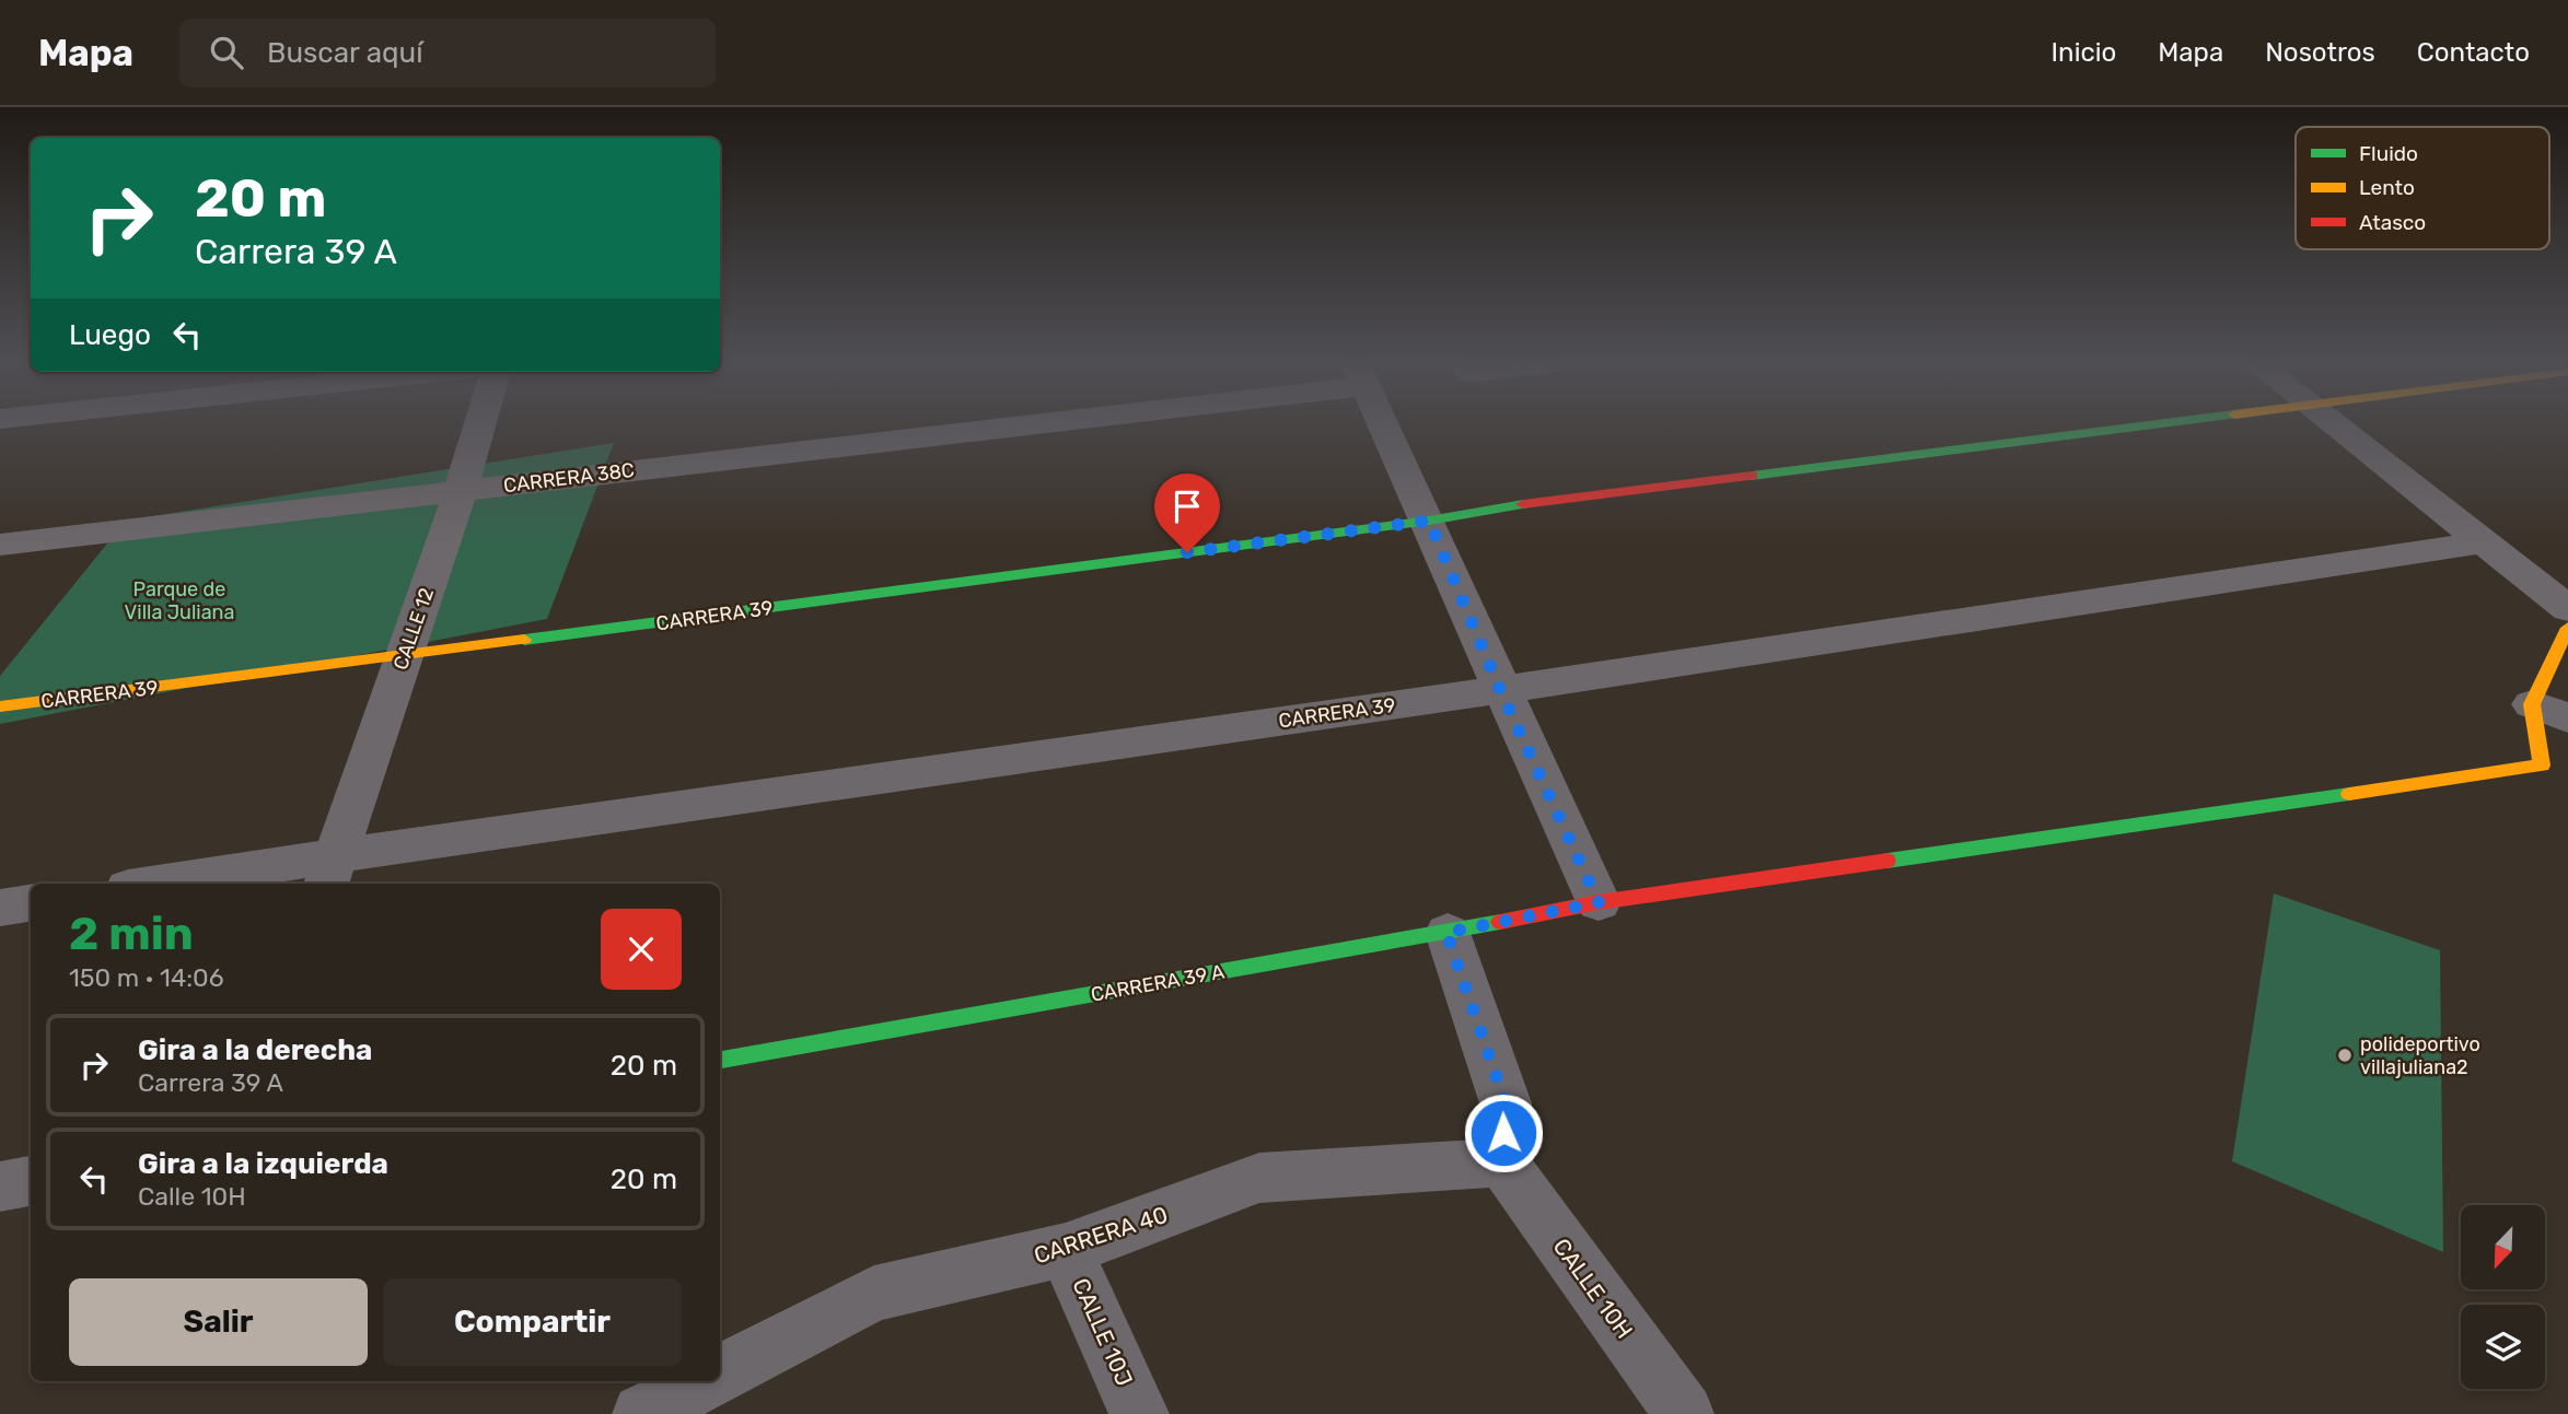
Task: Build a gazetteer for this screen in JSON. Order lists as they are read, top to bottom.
{
  "streets": {
    "street": [
      "CARRERA 38C",
      "CARRERA 39",
      "CALLE 12",
      "CARRERA 39 A",
      "CARRERA 40",
      "CALLE 10H",
      "CALLE 10J"
    ]
  },
  "crossings": [
    ["CARRERA 38C", "CALLE 12"],
    ["CARRERA 39", "CALLE 12"],
    ["CARRERA 40", "CALLE 10H"],
    ["CARRERA 40", "CALLE 10J"]
  ],
  "parks": ["Parque de Villa Juliana"],
  "places": ["polideportivo villajuliana2"],
  "legend": ["Fluido", "Lento", "Atasco"],
  "north": "bottom left",
  "page": {
    "header": "Mapa",
    "search": "Buscar aquí",
    "nav": [
      "Inicio",
      "Mapa",
      "Nosotros",
      "Contacto"
    ],
    "turn": ["20 m", "Carrera 39 A"],
    "then": "Luego",
    "heading": ["2 min", "150 m · 14:06"],
    "list": [
      {
        "name": "Gira a la derecha",
        "note": "Carrera 39 A",
        "value": "20 m"
      },
      {
        "name": "Gira a la izquierda",
        "note": "Calle 10H",
        "value": "20 m"
      }
    ],
    "buttons": ["Salir", "Compartir"]
  }
}
